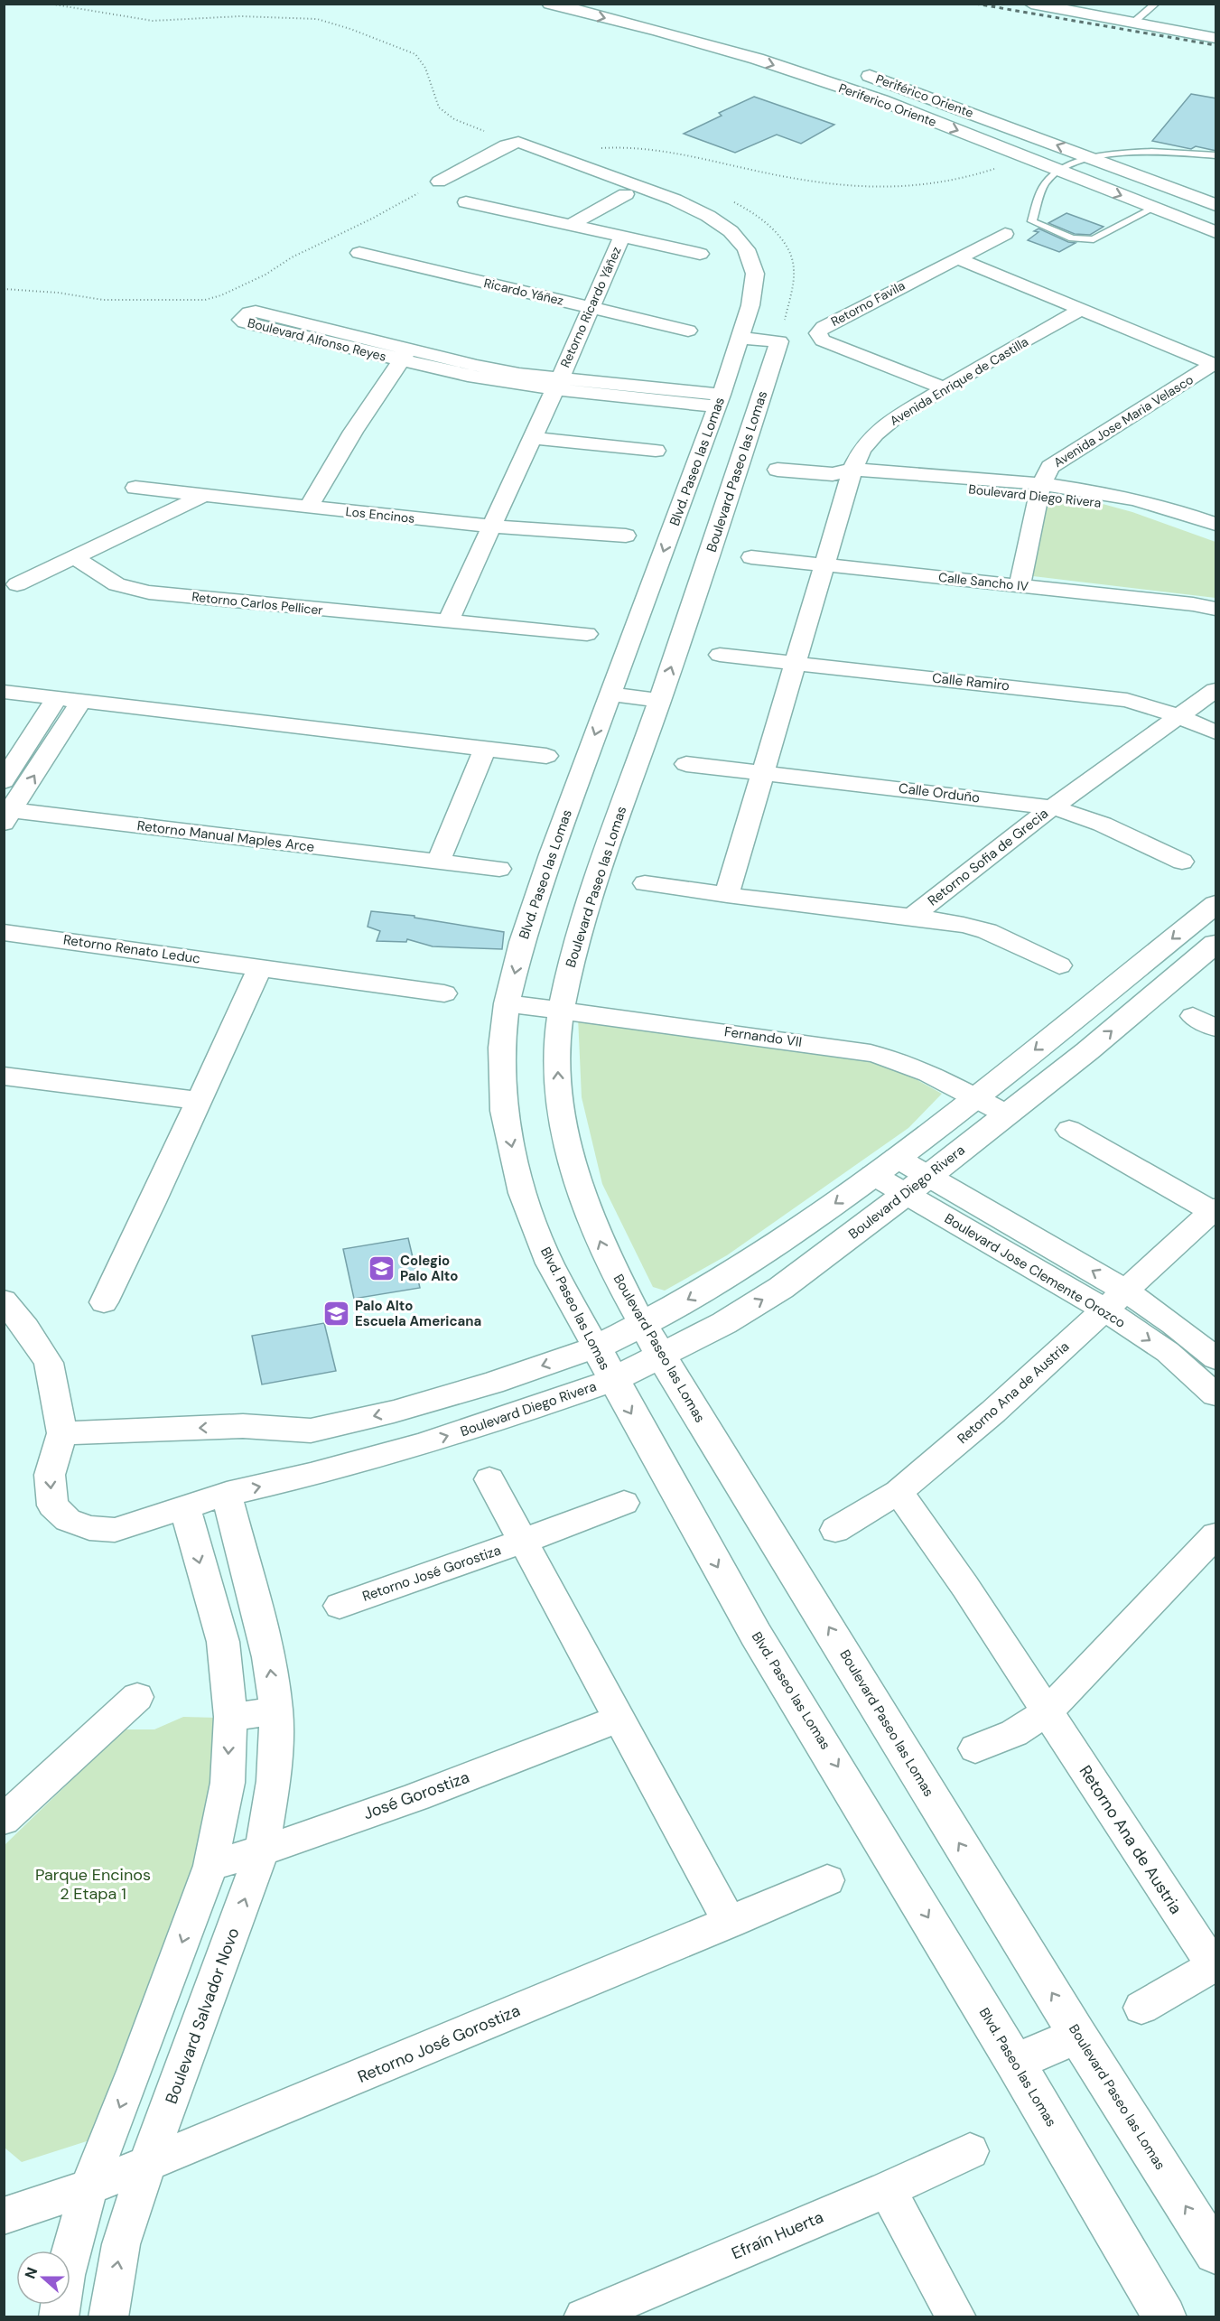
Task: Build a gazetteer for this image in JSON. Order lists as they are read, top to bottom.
{
  "streets": {
    "main road": [
      "Periférico Oriente",
      "Periferico Oriente",
      "Blvd. Paseo las Lomas",
      "Boulevard Paseo las Lomas",
      "Boulevard Diego Rivera"
    ],
    "street": [
      "Ricardo Yáñez",
      "Retorno Favila",
      "Retorno Ricardo Yáñez",
      "Boulevard Alfonso Reyes",
      "Avenida Enrique de Castilla",
      "Avenida Jose Maria Velasco",
      "Los Encinos",
      "Calle Sancho IV",
      "Retorno Carlos Pellicer",
      "Calle Ramiro",
      "Calle Orduño",
      "Retorno Manual Maples Arce",
      "Retorno Sofia de Grecia",
      "Retorno Renato Leduc",
      "Fernando VII",
      "Boulevard Jose Clemente Orozco",
      "Retorno Ana de Austria",
      "Retorno José Gorostiza",
      "José Gorostiza",
      "Boulevard Salvador Novo",
      "Efraín Huerta"
    ]
  },
  "crossings": [
    ["Ricardo Yáñez", "Retorno Ricardo Yáñez"],
    ["Retorno Favila", "Avenida Enrique de Castilla"],
    ["Retorno Ricardo Yáñez", "Boulevard Alfonso Reyes"],
    ["Boulevard Alfonso Reyes", "Blvd. Paseo las Lomas"],
    ["Avenida Enrique de Castilla", "Boulevard Diego Rivera"],
    ["Avenida Jose Maria Velasco", "Boulevard Diego Rivera"],
    ["Blvd. Paseo las Lomas", "Boulevard Paseo las Lomas"],
    ["Blvd. Paseo las Lomas", "Boulevard Diego Rivera"],
    ["Blvd. Paseo las Lomas", "Fernando VII"],
    ["Boulevard Paseo las Lomas", "Boulevard Diego Rivera"],
    ["Boulevard Paseo las Lomas", "Fernando VII"],
    ["Boulevard Diego Rivera", "Fernando VII"],
    ["Boulevard Diego Rivera", "Boulevard Jose Clemente Orozco"],
    ["Boulevard Diego Rivera", "Boulevard Salvador Novo"],
    ["Calle Ramiro", "Retorno Sofia de Grecia"],
    ["Calle Orduño", "Retorno Sofia de Grecia"],
    ["Boulevard Jose Clemente Orozco", "Retorno Ana de Austria"],
    ["Retorno José Gorostiza", "Boulevard Salvador Novo"],
    ["José Gorostiza", "Boulevard Salvador Novo"]
  ],
  "one_way": ["Periférico Oriente", "Periferico Oriente"],
  "parks": ["Parque Encinos 2 Etapa 1"],
  "places": {
    "school or university": ["Colegio Palo Alto", "Palo Alto Escuela Americana"]
  },
  "north": "left"
}
